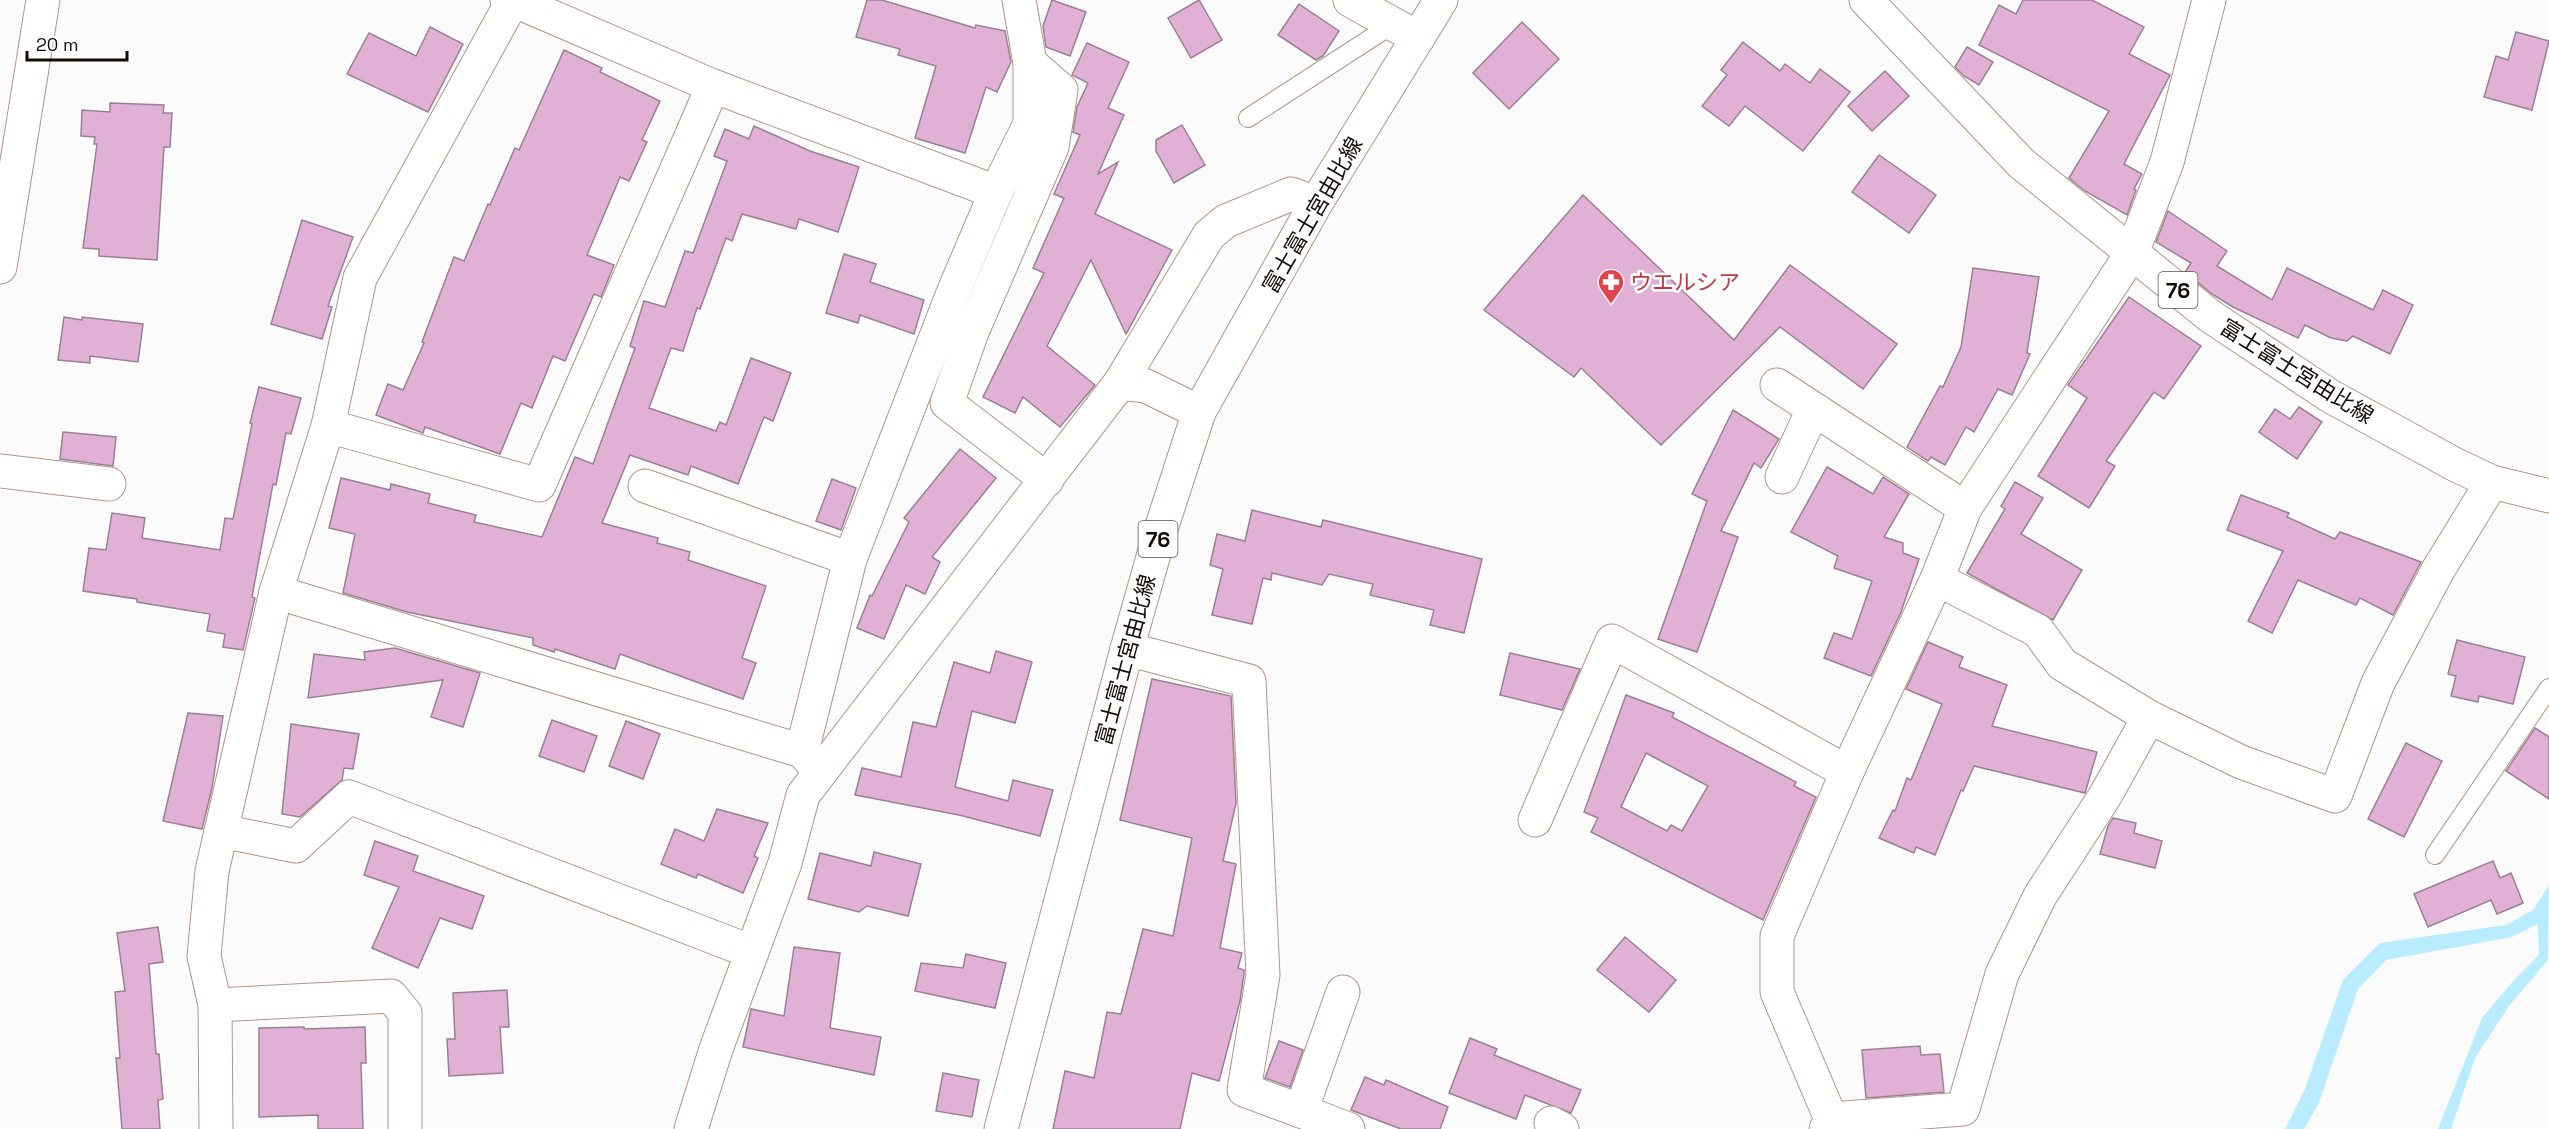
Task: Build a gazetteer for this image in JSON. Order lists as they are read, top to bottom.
{
  "streets": {
    "street": ["富士富士宮由比線", "76"]
  },
  "places": {
    "pharmacy": ["ウエルシア"]
  },
  "scale_bar": "20 m"
}
